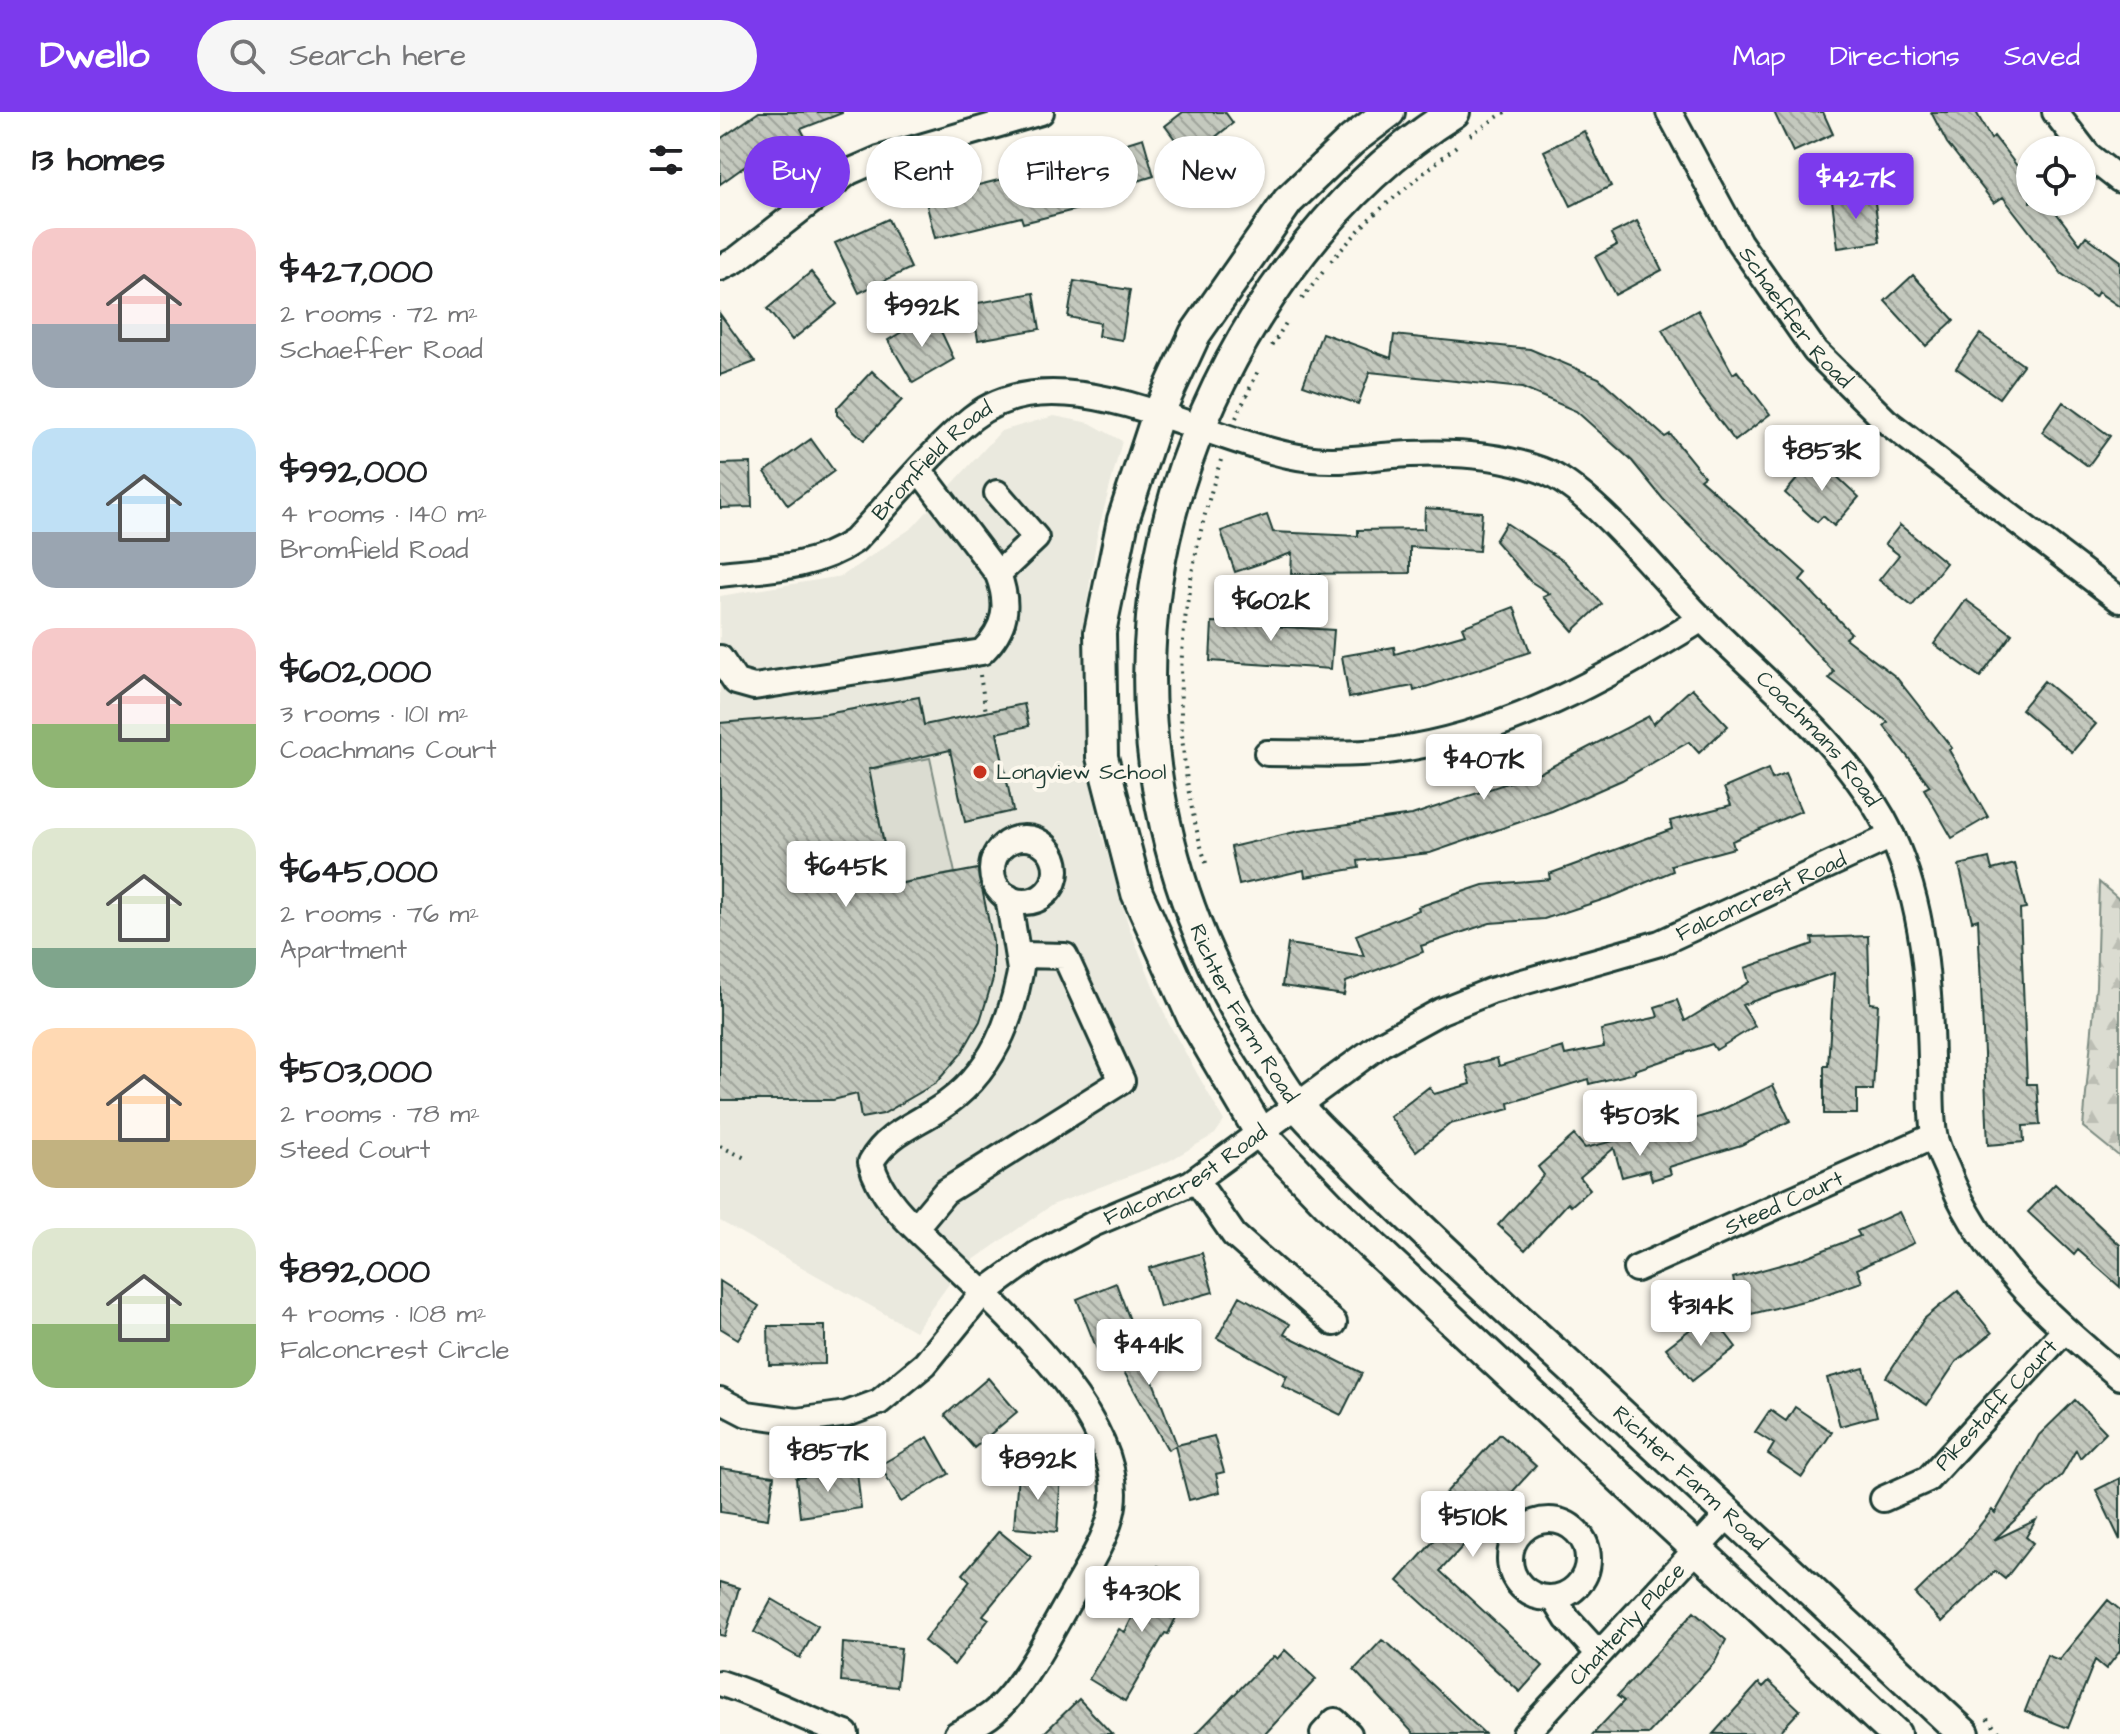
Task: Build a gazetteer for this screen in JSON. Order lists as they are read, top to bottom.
{
  "streets": {
    "main road": ["Richter Farm Road"],
    "street": [
      "Schaeffer Road",
      "Bromfield Road",
      "Coachmans Road",
      "Falconcrest Road",
      "Steed Court",
      "Pikestaff Court",
      "Chatterly Place"
    ]
  },
  "crossings": [
    ["Bromfield Road", "Coachmans Road"],
    ["Bromfield Road", "Richter Farm Road"],
    ["Coachmans Road", "Falconcrest Road"],
    ["Coachmans Road", "Richter Farm Road"],
    ["Coachmans Road", "Steed Court"],
    ["Coachmans Road", "Pikestaff Court"],
    ["Falconcrest Road", "Richter Farm Road"],
    ["Richter Farm Road", "Chatterly Place"]
  ],
  "places": ["Longview School"],
  "page": {
    "header": "Dwello",
    "search": "Search here",
    "nav": ["Map", "Directions", "Saved"],
    "heading": "13 homes",
    "chip": [
      "Buy",
      "Rent",
      "Filters",
      "New"
    ],
    "price": [
      "$427K",
      "$992K",
      "$853K",
      "$602K",
      "$407K",
      "$645K",
      "$503K",
      "$314K",
      "$441K",
      "$857K",
      "$892K",
      "$510K",
      "$430K"
    ],
    "list": [
      {
        "name": "$427,000",
        "note": "2 rooms · 72 m² · Schaeffer Road"
      },
      {
        "name": "$992,000",
        "note": "4 rooms · 140 m² · Bromfield Road"
      },
      {
        "name": "$602,000",
        "note": "3 rooms · 101 m² · Coachmans Court"
      },
      {
        "name": "$645,000",
        "note": "2 rooms · 76 m² · Apartment"
      },
      {
        "name": "$503,000",
        "note": "2 rooms · 78 m² · Steed Court"
      },
      {
        "name": "$892,000",
        "note": "4 rooms · 108 m² · Falconcrest Circle"
      }
    ]
  }
}
